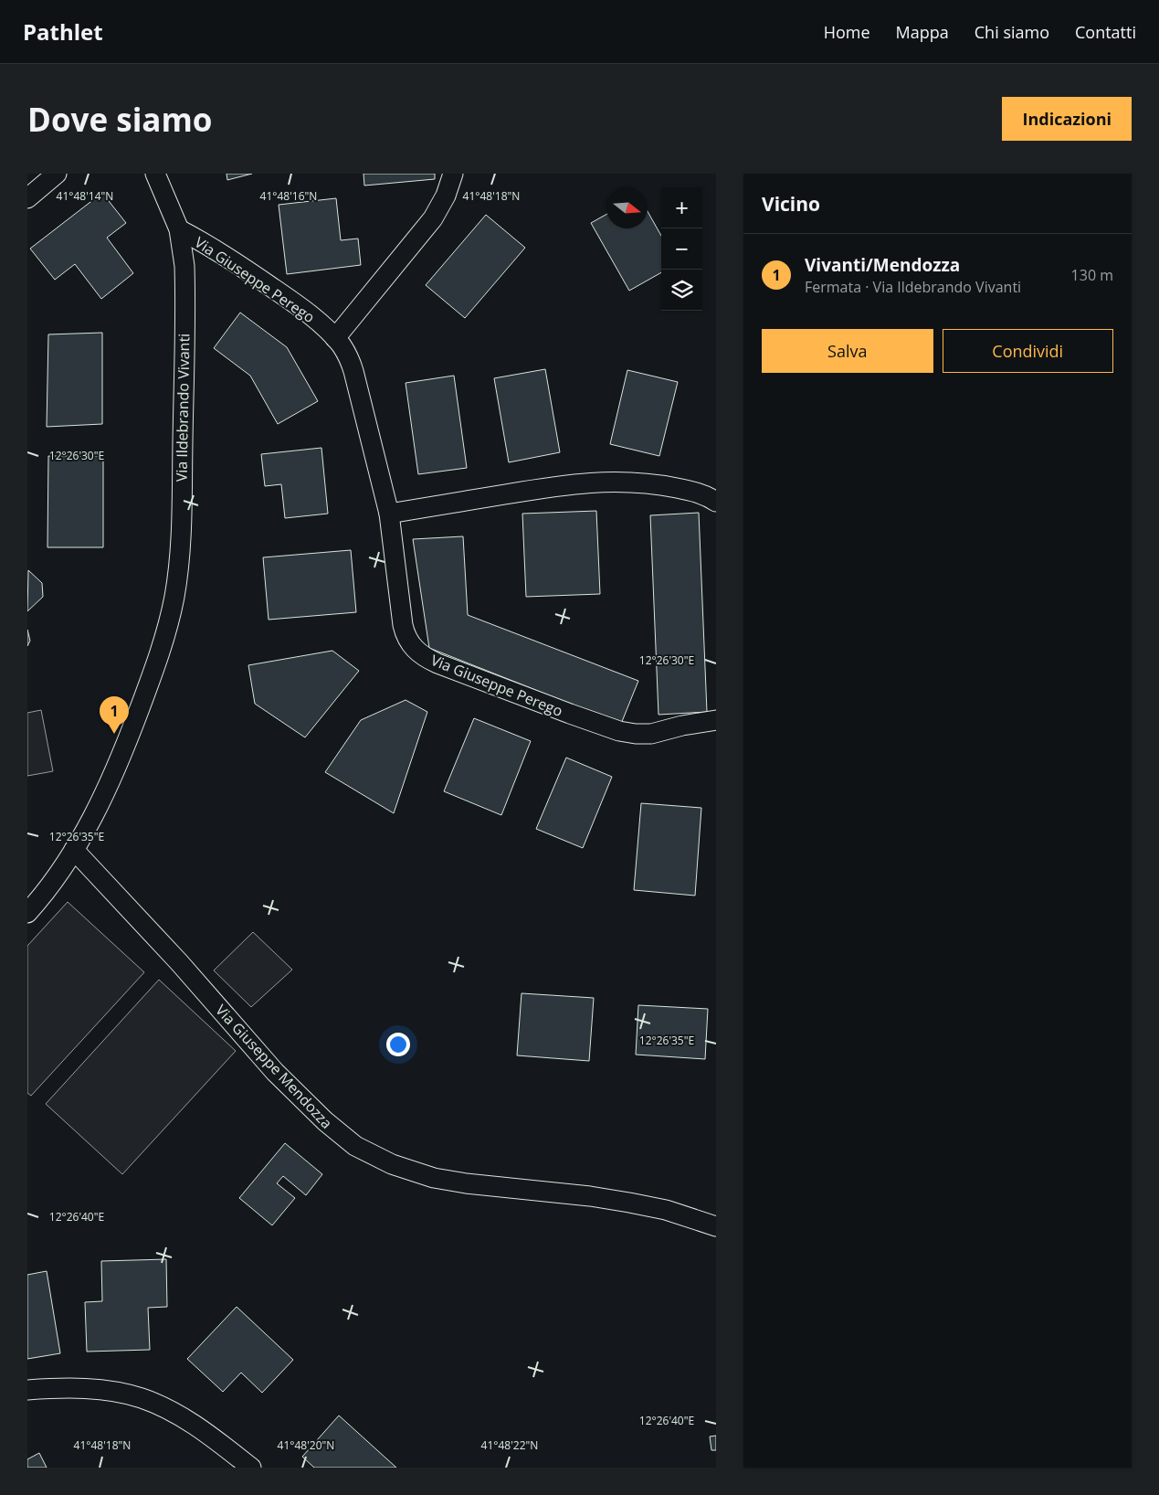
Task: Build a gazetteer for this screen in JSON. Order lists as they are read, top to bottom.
{
  "streets": {
    "street": ["Via Giuseppe Perego", "Via Ildebrando Vivanti", "Via Giuseppe Mendozza"]
  },
  "crossings": [
    ["Via Giuseppe Perego", "Via Ildebrando Vivanti"],
    ["Via Ildebrando Vivanti", "Via Giuseppe Mendozza"]
  ],
  "north": "right",
  "page": {
    "header": "Pathlet",
    "nav": [
      "Home",
      "Mappa",
      "Chi siamo",
      "Contatti"
    ],
    "buttons": [
      "Indicazioni",
      ["Salva", "Condividi"]
    ],
    "title": "Dove siamo",
    "heading": "Vicino",
    "map_buttons": ["+", "−"],
    "list": [
      {
        "mark": "1",
        "name": "Vivanti/Mendozza",
        "note": "Fermata · Via Ildebrando Vivanti",
        "value": "130 m"
      }
    ],
    "pins": "1"
  },
  "coordinates": [
    "41°48'14\"N",
    "41°48'16\"N",
    "41°48'18\"N",
    "12°26'30\"E",
    "12°26'35\"E",
    "12°26'40\"E",
    "41°48'20\"N",
    "41°48'22\"N"
  ]
}
